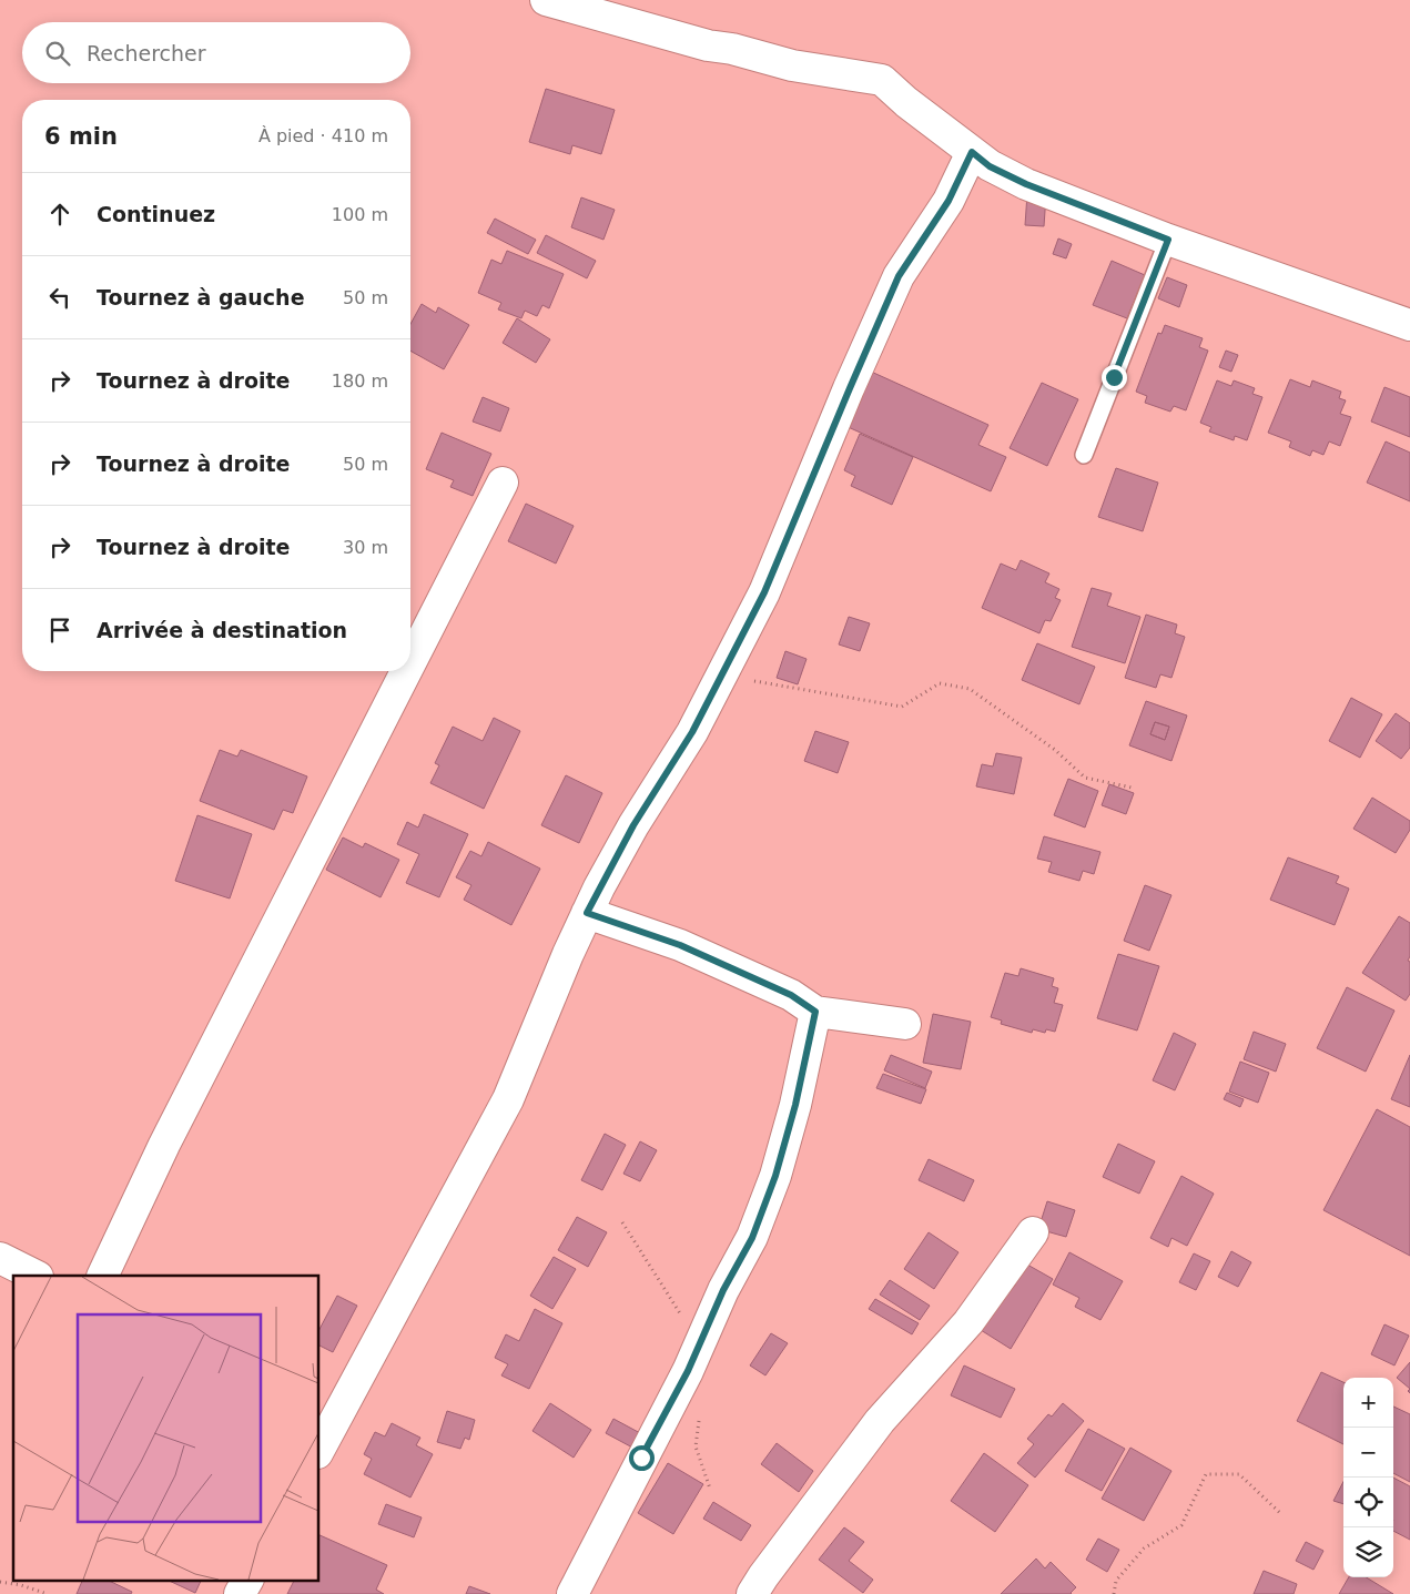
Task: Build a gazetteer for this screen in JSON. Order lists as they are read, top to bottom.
{
  "page": {
    "search": "Rechercher",
    "heading": ["6 min", "À pied · 410 m"],
    "list": [
      ["Continuez", "100 m"],
      ["Tournez à gauche", "50 m"],
      ["Tournez à droite", "180 m"],
      ["Tournez à droite", "50 m"],
      ["Tournez à droite", "30 m"],
      "Arrivée à destination"
    ],
    "map_buttons": ["+", "−"]
  }
}
